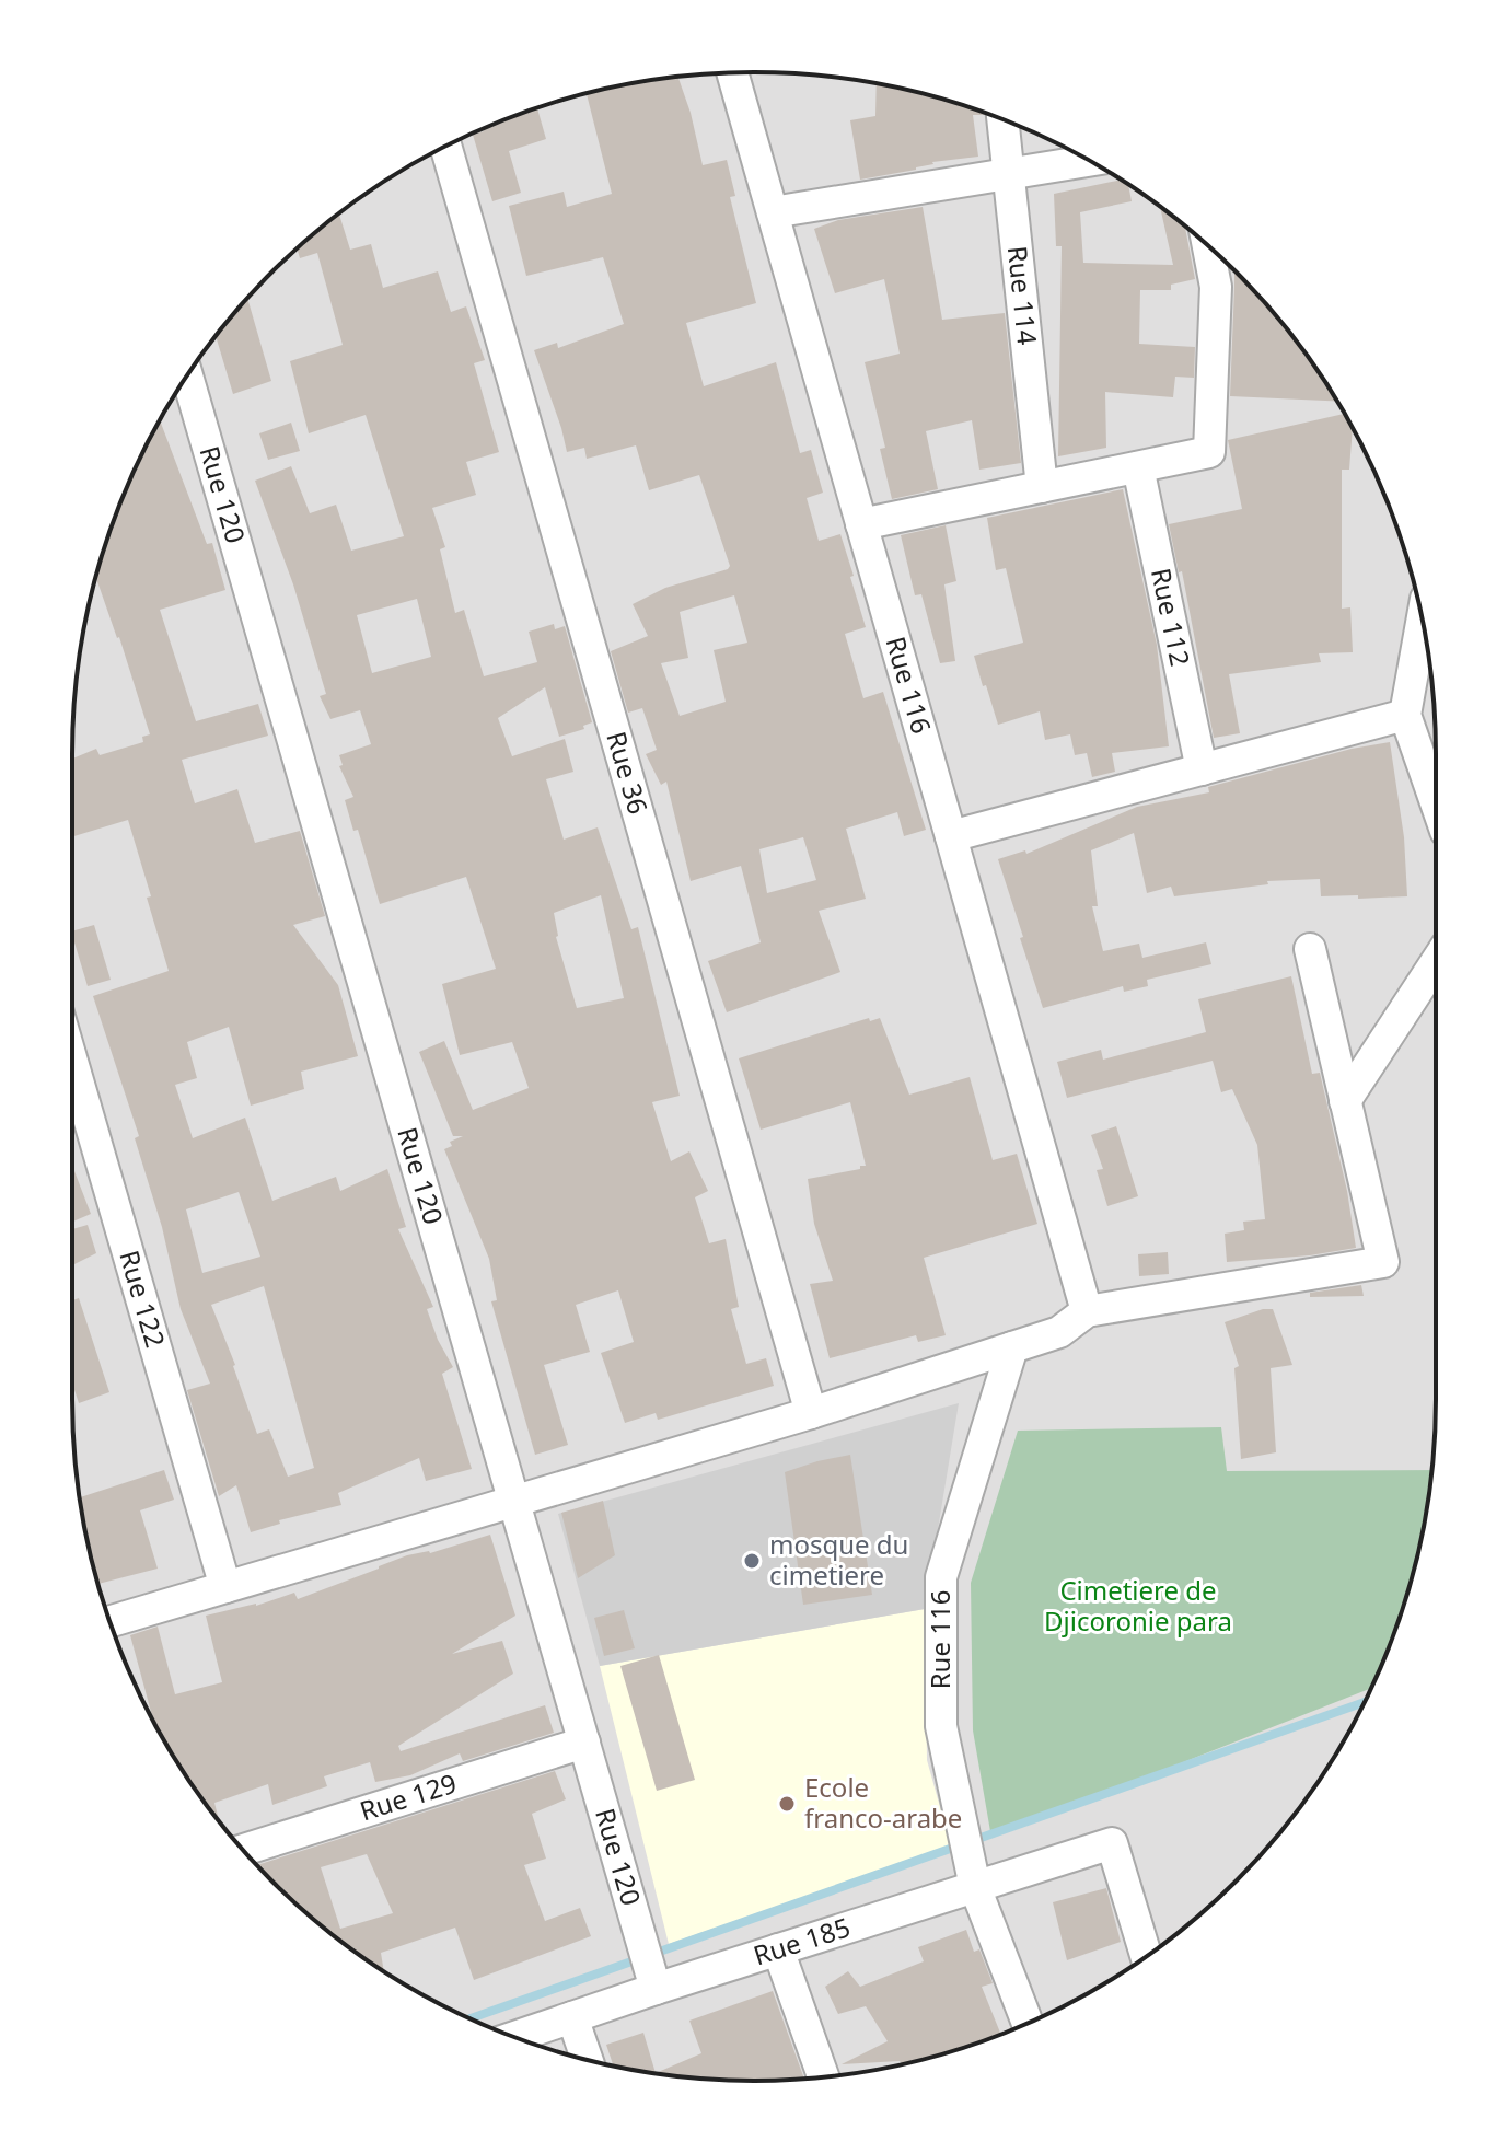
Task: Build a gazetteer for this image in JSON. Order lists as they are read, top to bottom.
{
  "streets": {
    "street": [
      "Rue 114",
      "Rue 120",
      "Rue 112",
      "Rue 116",
      "Rue 36",
      "Rue 122",
      "Rue 129",
      "Rue 185"
    ]
  },
  "crossings": [
    ["Rue 120", "Rue 129"],
    ["Rue 120", "Rue 185"],
    ["Rue 116", "Rue 185"]
  ],
  "parks": ["Cimetiere de Djicoronie para"],
  "places": ["mosque du cimetiere", "Ecole franco-arabe"]
}
